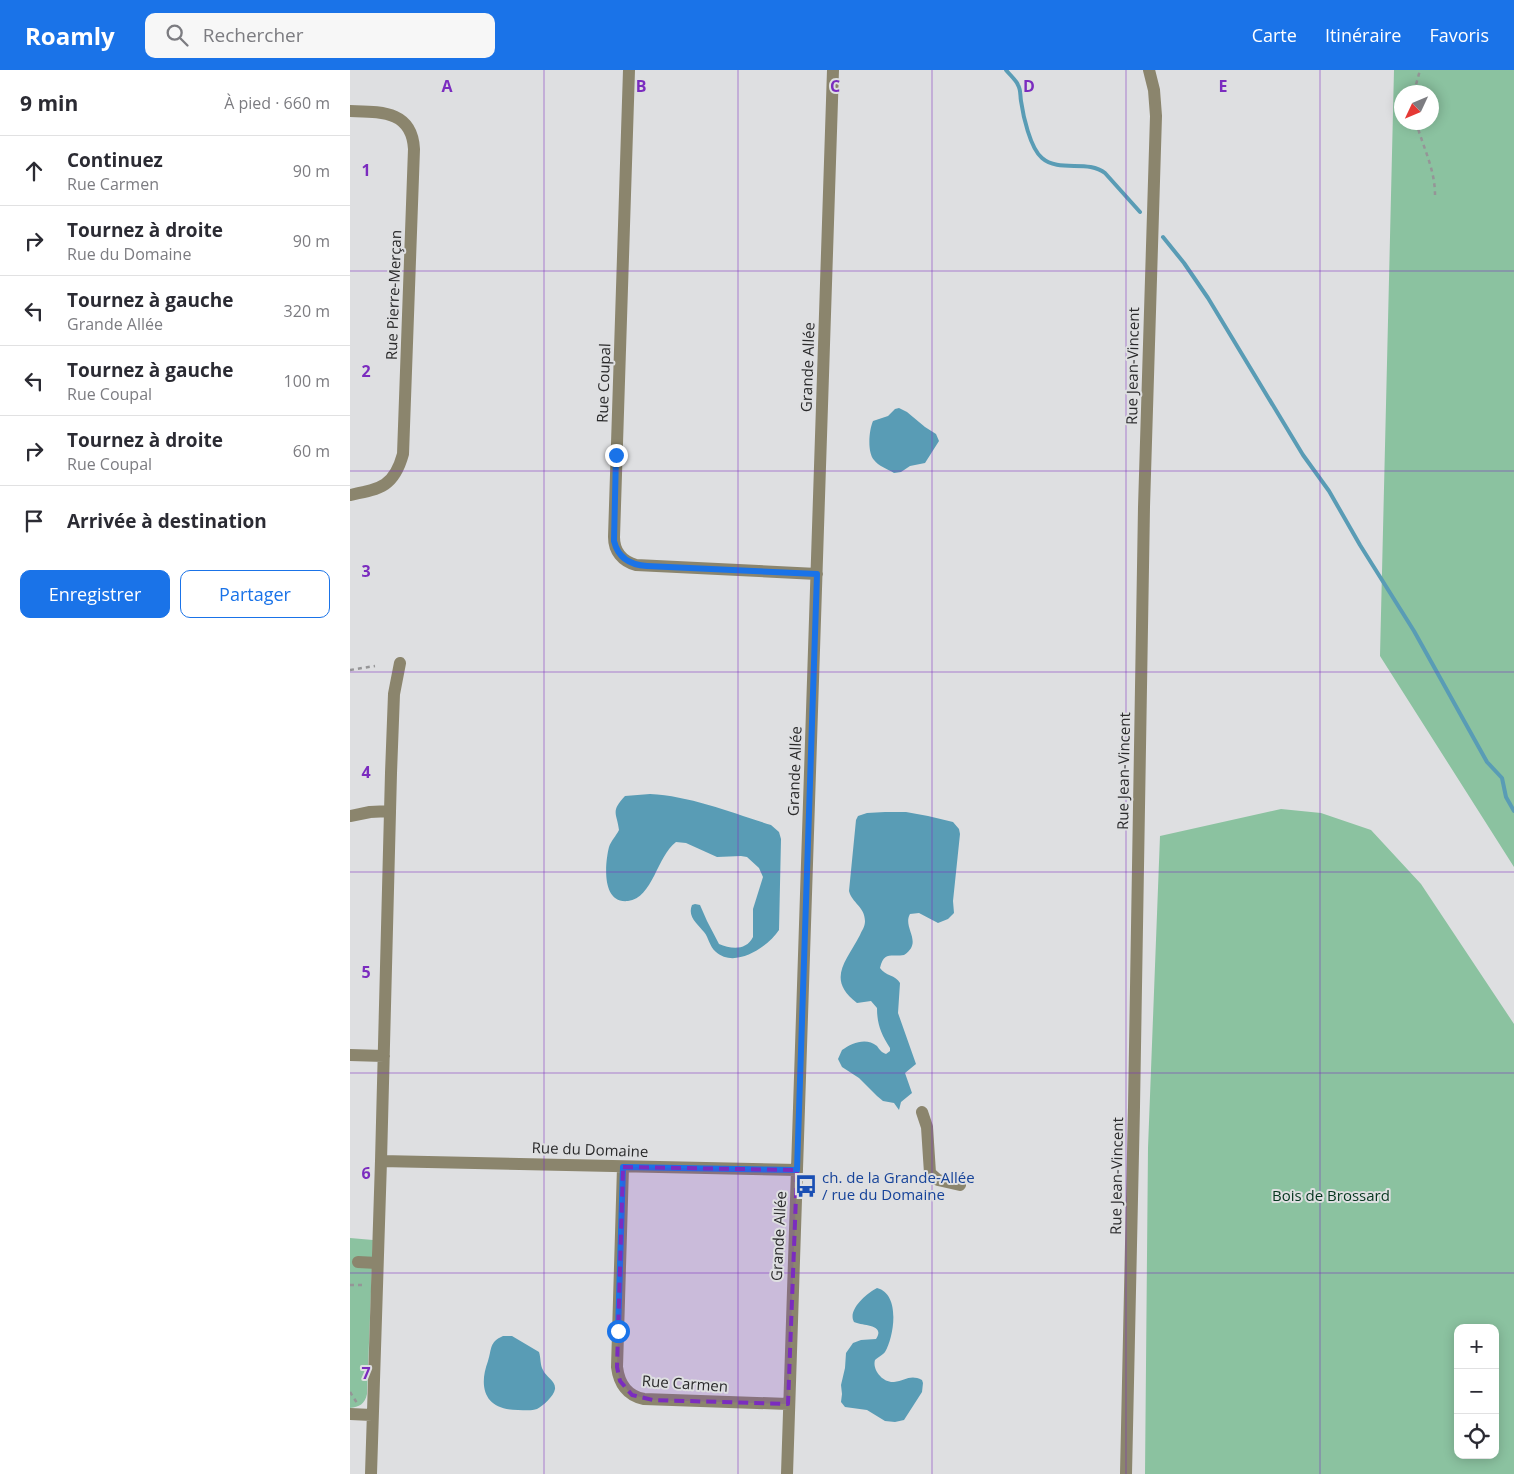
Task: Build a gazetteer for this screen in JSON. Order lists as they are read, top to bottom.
{
  "streets": {
    "street": [
      "Rue Pierre-Merçan",
      "Rue Jean-Vincent",
      "Grande Allée",
      "Rue Coupal",
      "Rue du Domaine",
      "Rue Carmen"
    ]
  },
  "crossings": [
    ["Grande Allée", "Rue Coupal"],
    ["Grande Allée", "Rue du Domaine"],
    ["Grande Allée", "Rue Carmen"],
    ["Rue du Domaine", "Rue Carmen"]
  ],
  "parks": ["Bois de Brossard"],
  "places": {
    "bus stop": ["ch. de la Grande-Allée / rue du Domaine"]
  },
  "north": "bottom left",
  "page": {
    "header": "Roamly",
    "search": "Rechercher",
    "nav": ["Carte", "Itinéraire", "Favoris"],
    "heading": ["9 min", "À pied · 660 m"],
    "list": [
      ["Continuez", "Rue Carmen", "90 m"],
      ["Tournez à droite", "Rue du Domaine", "90 m"],
      ["Tournez à gauche", "Grande Allée", "320 m"],
      ["Tournez à gauche", "Rue Coupal", "100 m"],
      ["Tournez à droite", "Rue Coupal", "60 m"],
      "Arrivée à destination"
    ],
    "buttons": ["Enregistrer", "Partager"],
    "map_buttons": ["+", "−"]
  },
  "grid": {
    "columns": [
      "A",
      "B",
      "C",
      "D",
      "E"
    ],
    "rows": [
      "1",
      "2",
      "3",
      "4",
      "5",
      "6",
      "7"
    ]
  }
}
